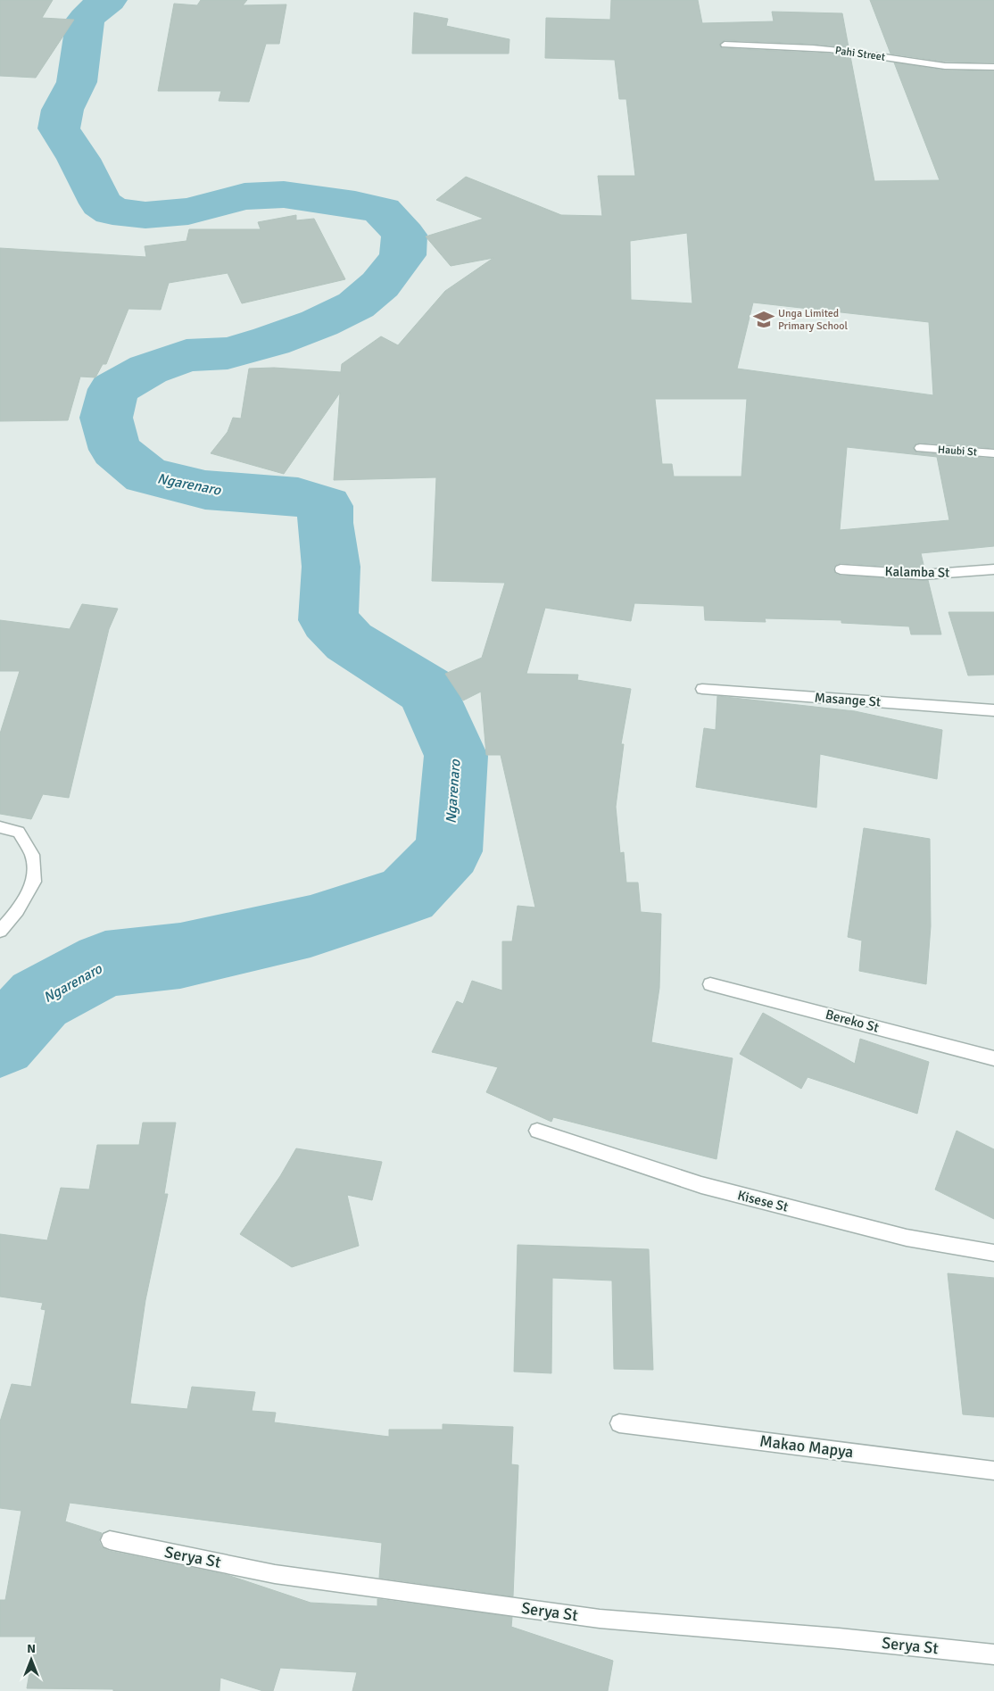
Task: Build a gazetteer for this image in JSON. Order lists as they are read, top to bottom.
{
  "streets": {
    "street": [
      "Pahi Street",
      "Haubi St",
      "Kalamba St",
      "Masange St",
      "Bereko St",
      "Kisese St",
      "Makao Mapya",
      "Serya St"
    ]
  },
  "water": ["Ngarenaro"],
  "places": {
    "school or university": ["Unga Limited Primary School"]
  },
  "north": "top"
}
